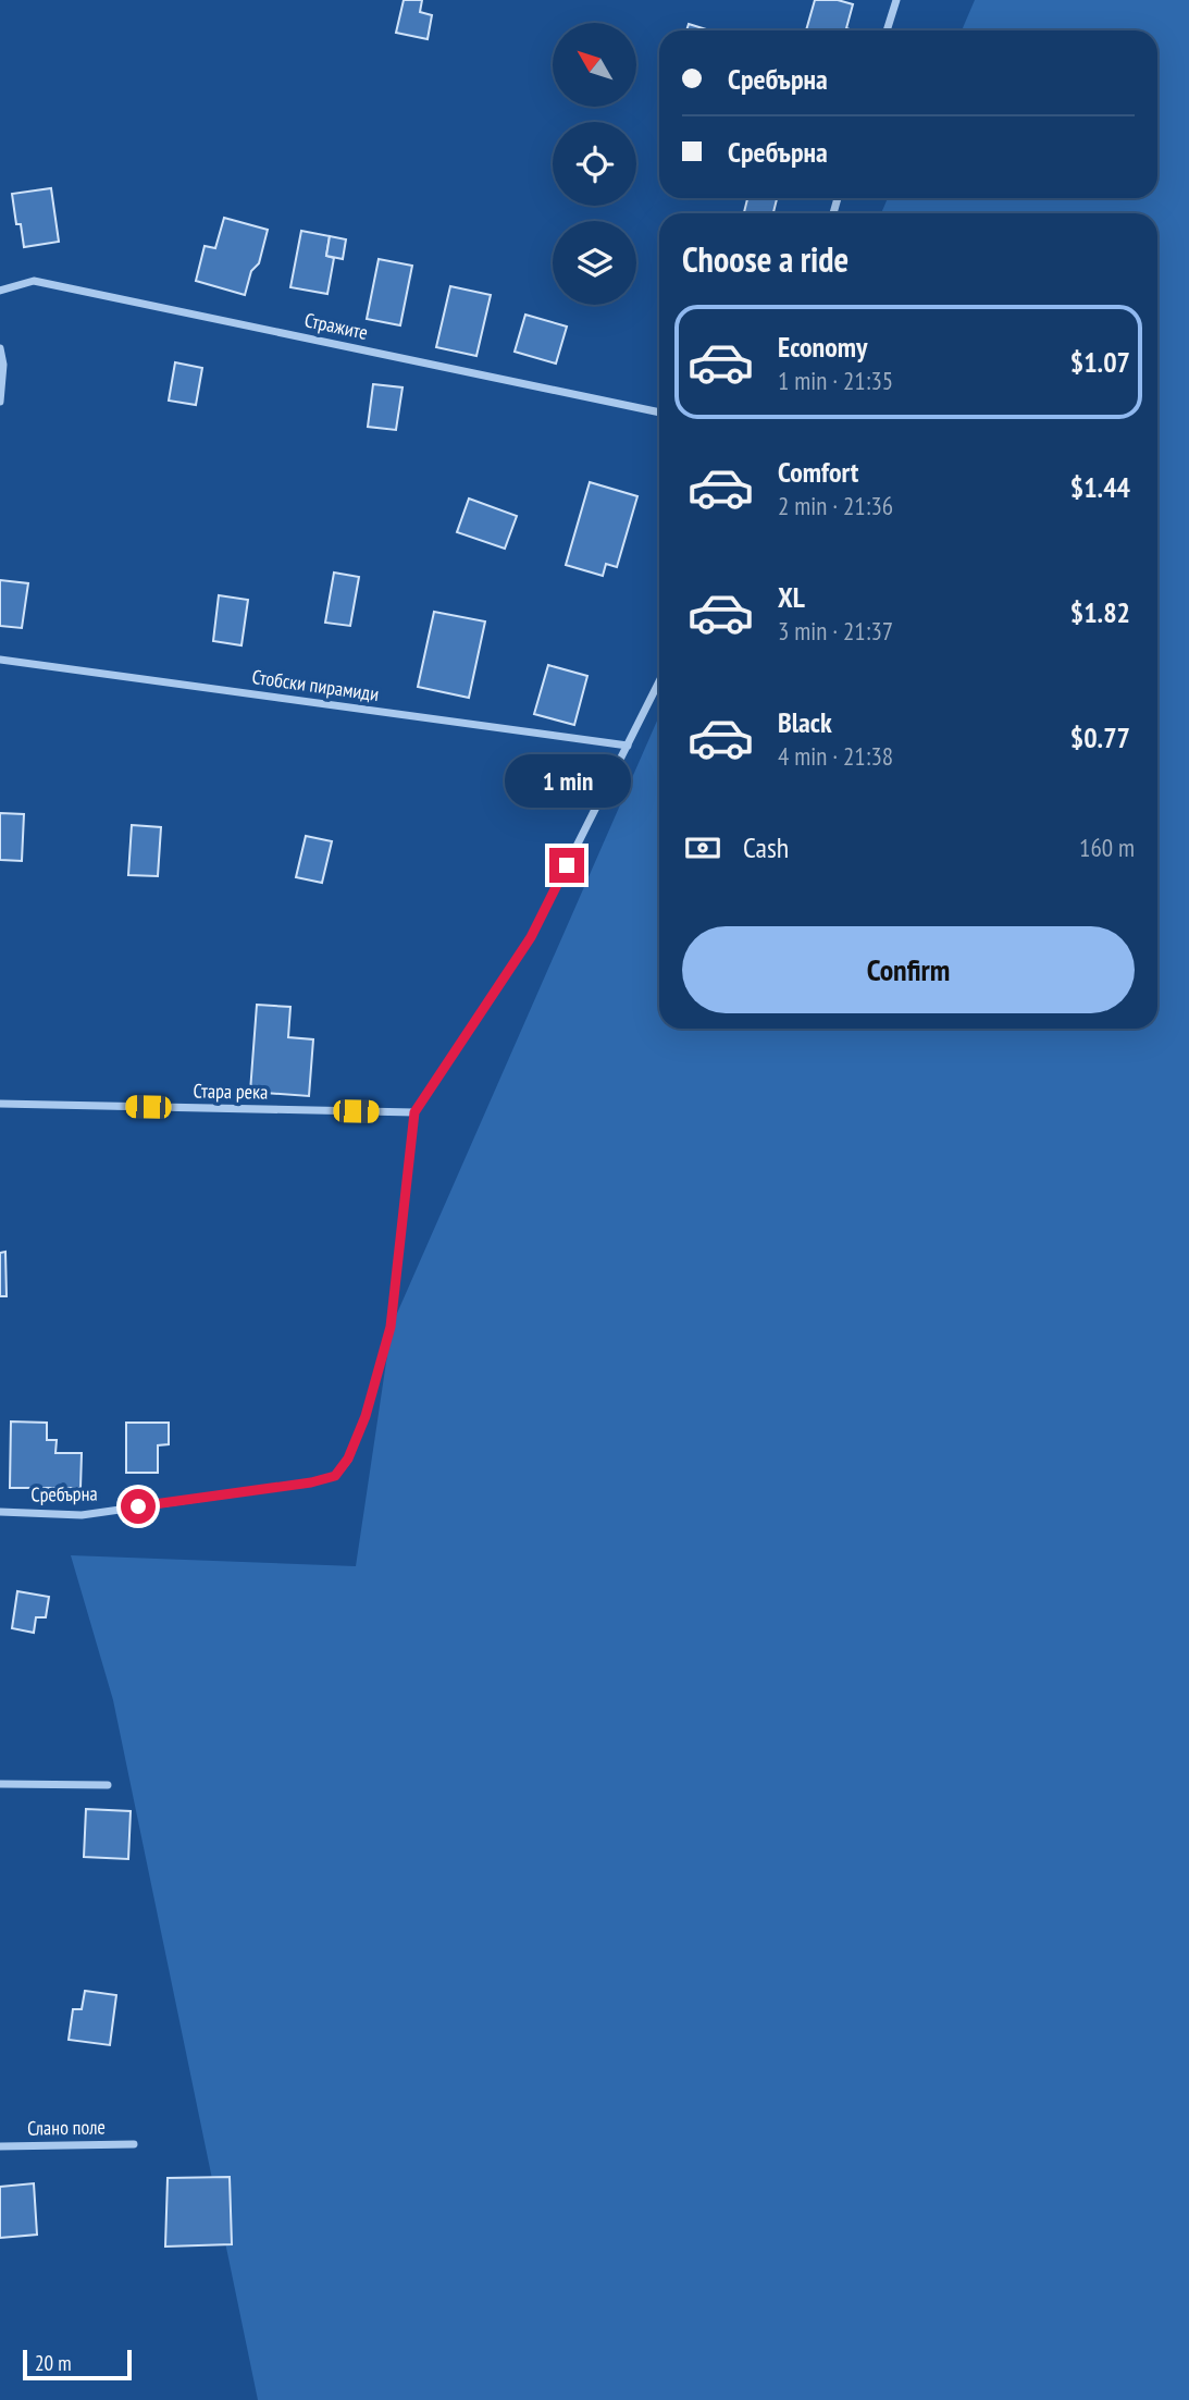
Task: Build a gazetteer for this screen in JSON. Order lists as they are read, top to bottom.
{
  "streets": {
    "street": [
      "Стражите",
      "Стобски пирамиди",
      "Стара река",
      "Сребърна",
      "Слано поле"
    ]
  },
  "crossings": [
    ["Стобски пирамиди", "Сребърна"],
    ["Стара река", "Сребърна"]
  ],
  "scale_bar": "20 m",
  "north": "top left",
  "page": {
    "banner": ["Сребърна", "Сребърна"],
    "heading": "Choose a ride",
    "list": [
      {
        "name": "Economy",
        "note": "1 min · 21:35",
        "value": "$1.07"
      },
      {
        "name": "Comfort",
        "note": "2 min · 21:36",
        "value": "$1.44"
      },
      {
        "name": "XL",
        "note": "3 min · 21:37",
        "value": "$1.82"
      },
      {
        "name": "Black",
        "note": "4 min · 21:38",
        "value": "$0.77"
      }
    ],
    "bubble": "1 min",
    "pay": ["Cash", "160 m"],
    "buttons": "Confirm",
    "scale": "20 m"
  }
}
